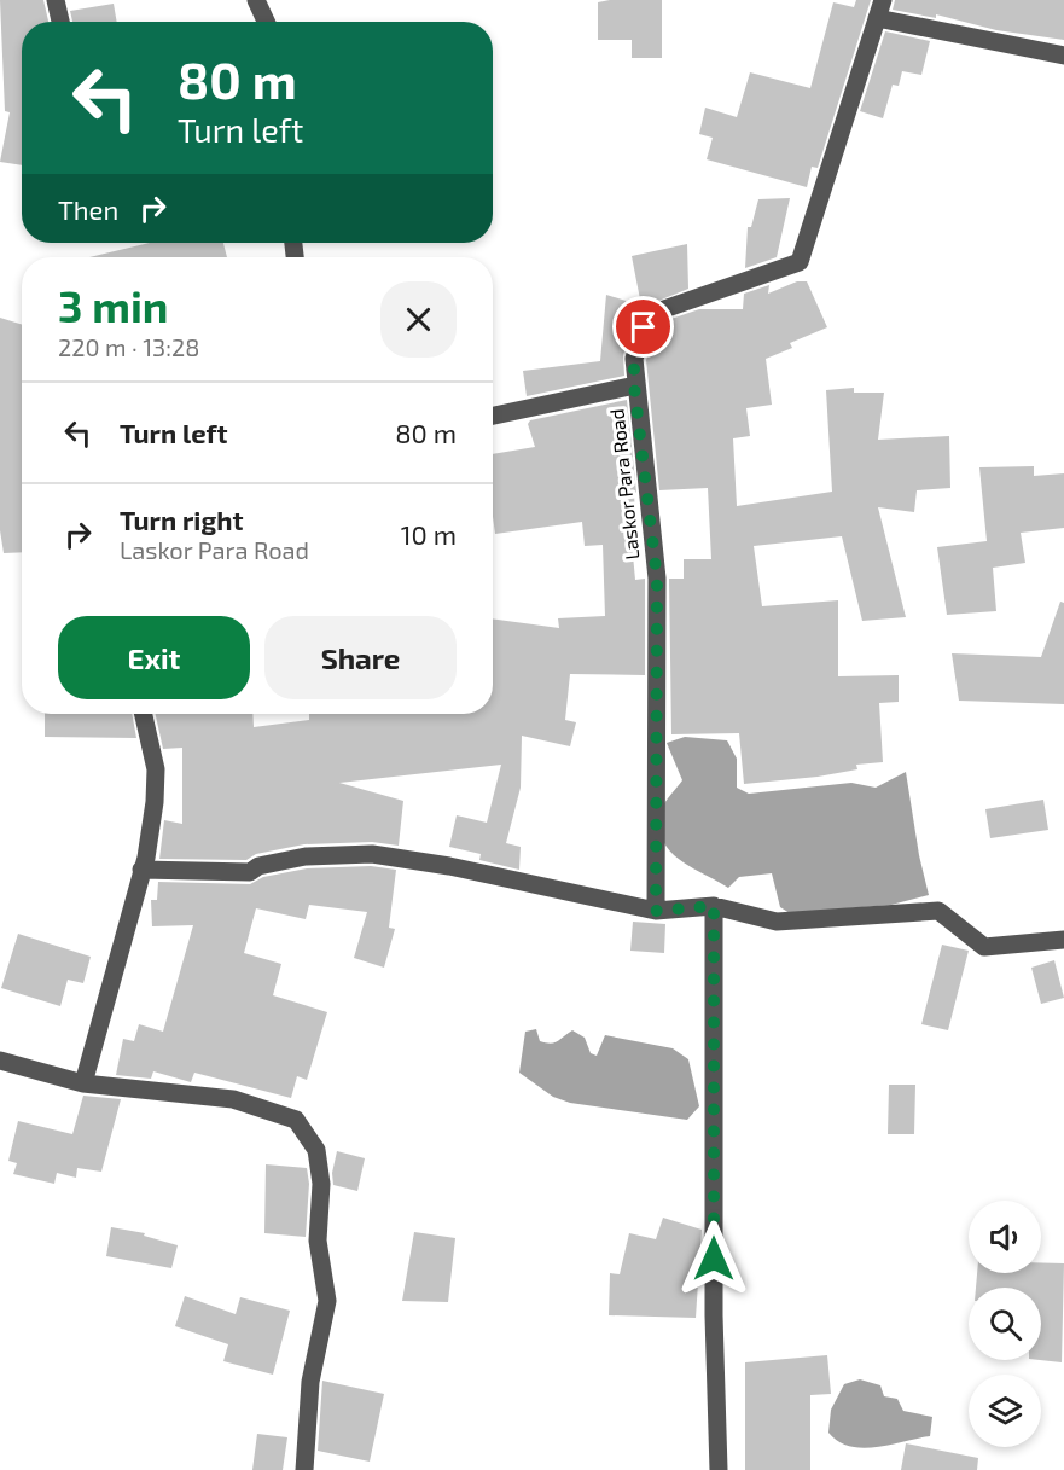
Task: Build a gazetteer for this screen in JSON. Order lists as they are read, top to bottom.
{
  "streets": {
    "street": ["Laskor Para Road"]
  },
  "page": {
    "turn": ["80 m", "Turn left"],
    "then": "Then",
    "heading": ["3 min", "220 m · 13:28"],
    "list": [
      {
        "name": "Turn left",
        "value": "80 m"
      },
      {
        "name": "Turn right",
        "note": "Laskor Para Road",
        "value": "10 m"
      }
    ],
    "buttons": ["Exit", "Share"]
  }
}
